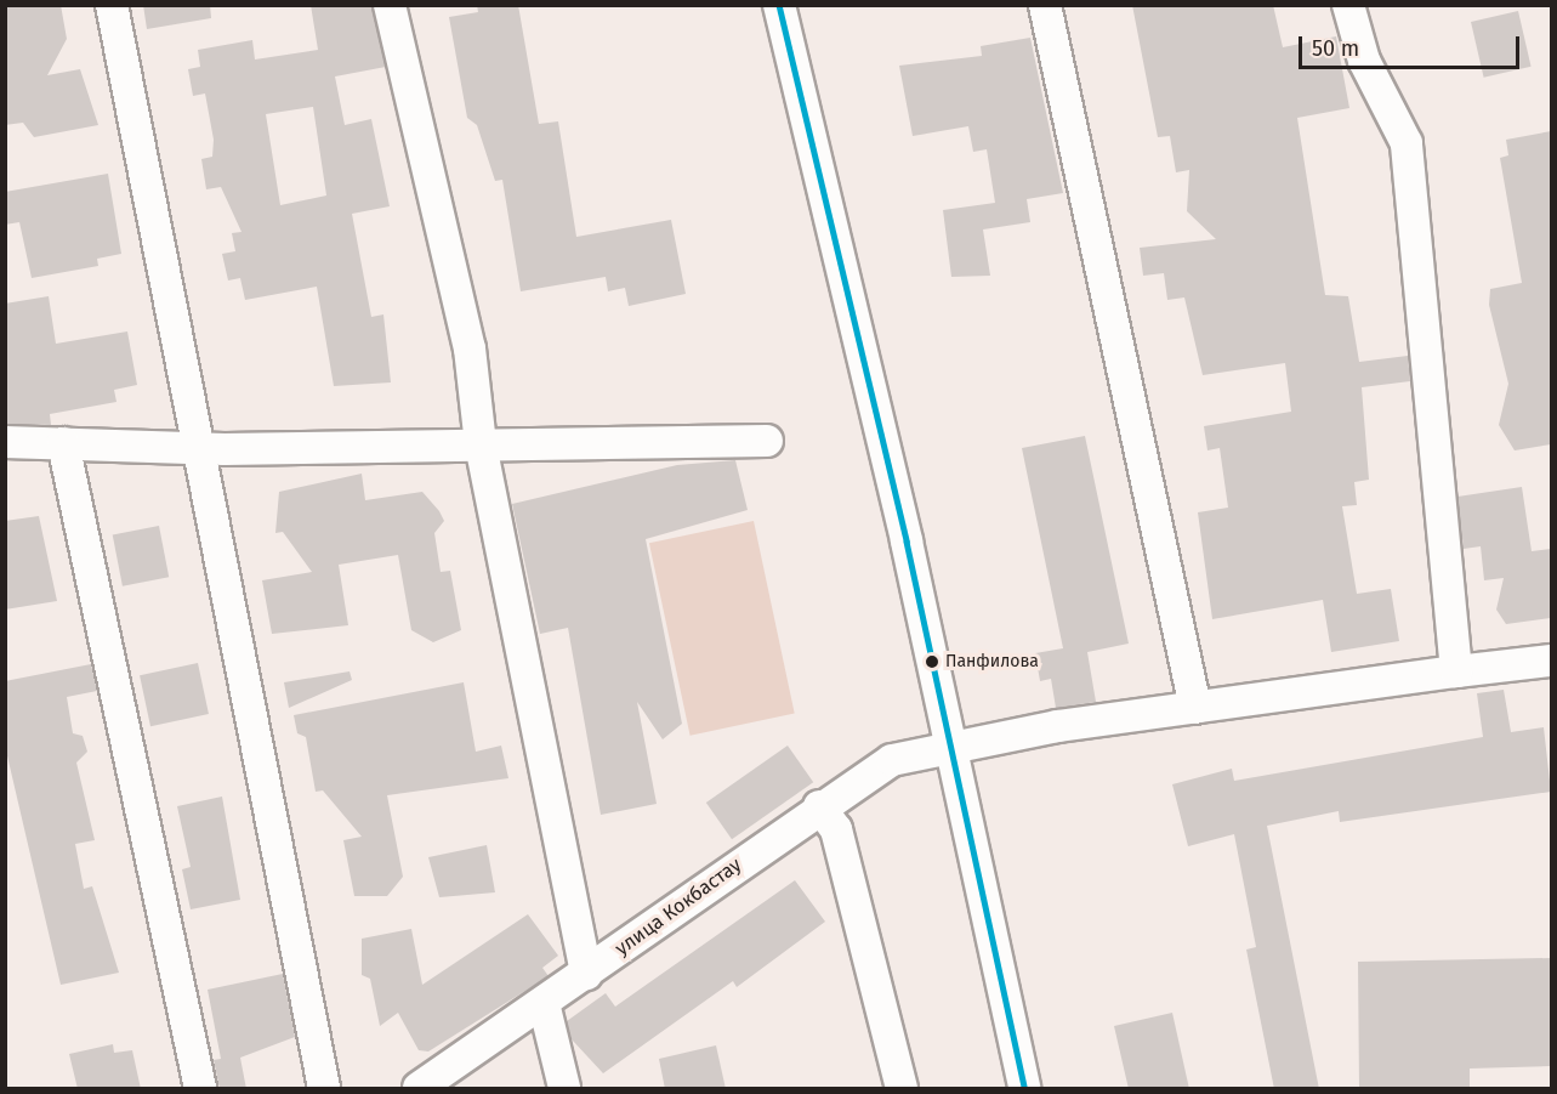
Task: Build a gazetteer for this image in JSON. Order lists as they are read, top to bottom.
{
  "streets": {
    "street": ["улица Кокбастау"]
  },
  "places": ["Панфилова"],
  "scale_bar": "50 m"
}
